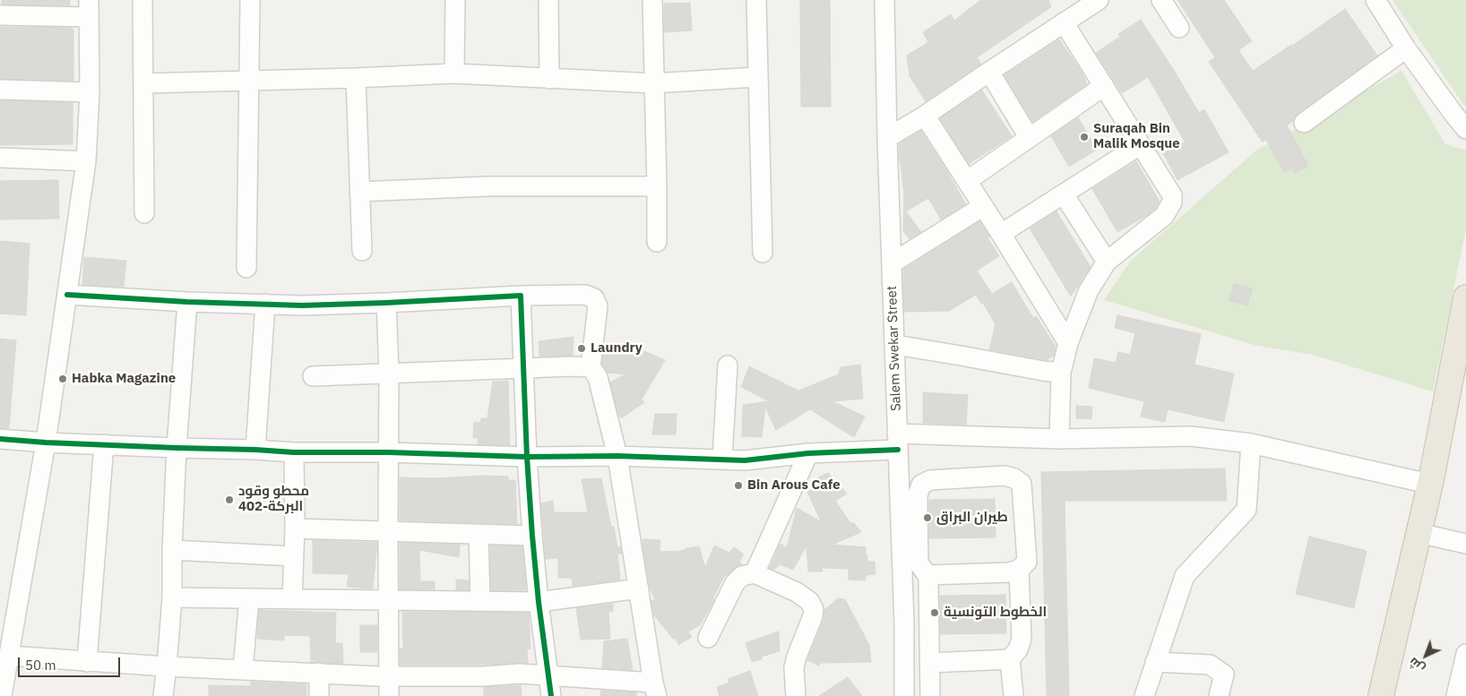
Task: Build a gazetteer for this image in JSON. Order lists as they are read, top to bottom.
{
  "streets": {
    "street": ["Salem Swekar Street"]
  },
  "places": [
    "Suraqah Bin Malik Mosque",
    "Laundry",
    "Habka Magazine",
    "Bin Arous Cafe",
    "محطو وقود 402-البركة",
    "طيران البراق",
    "الخطوط التونسية"
  ],
  "scale_bar": "50 m",
  "north": "bottom left"
}
